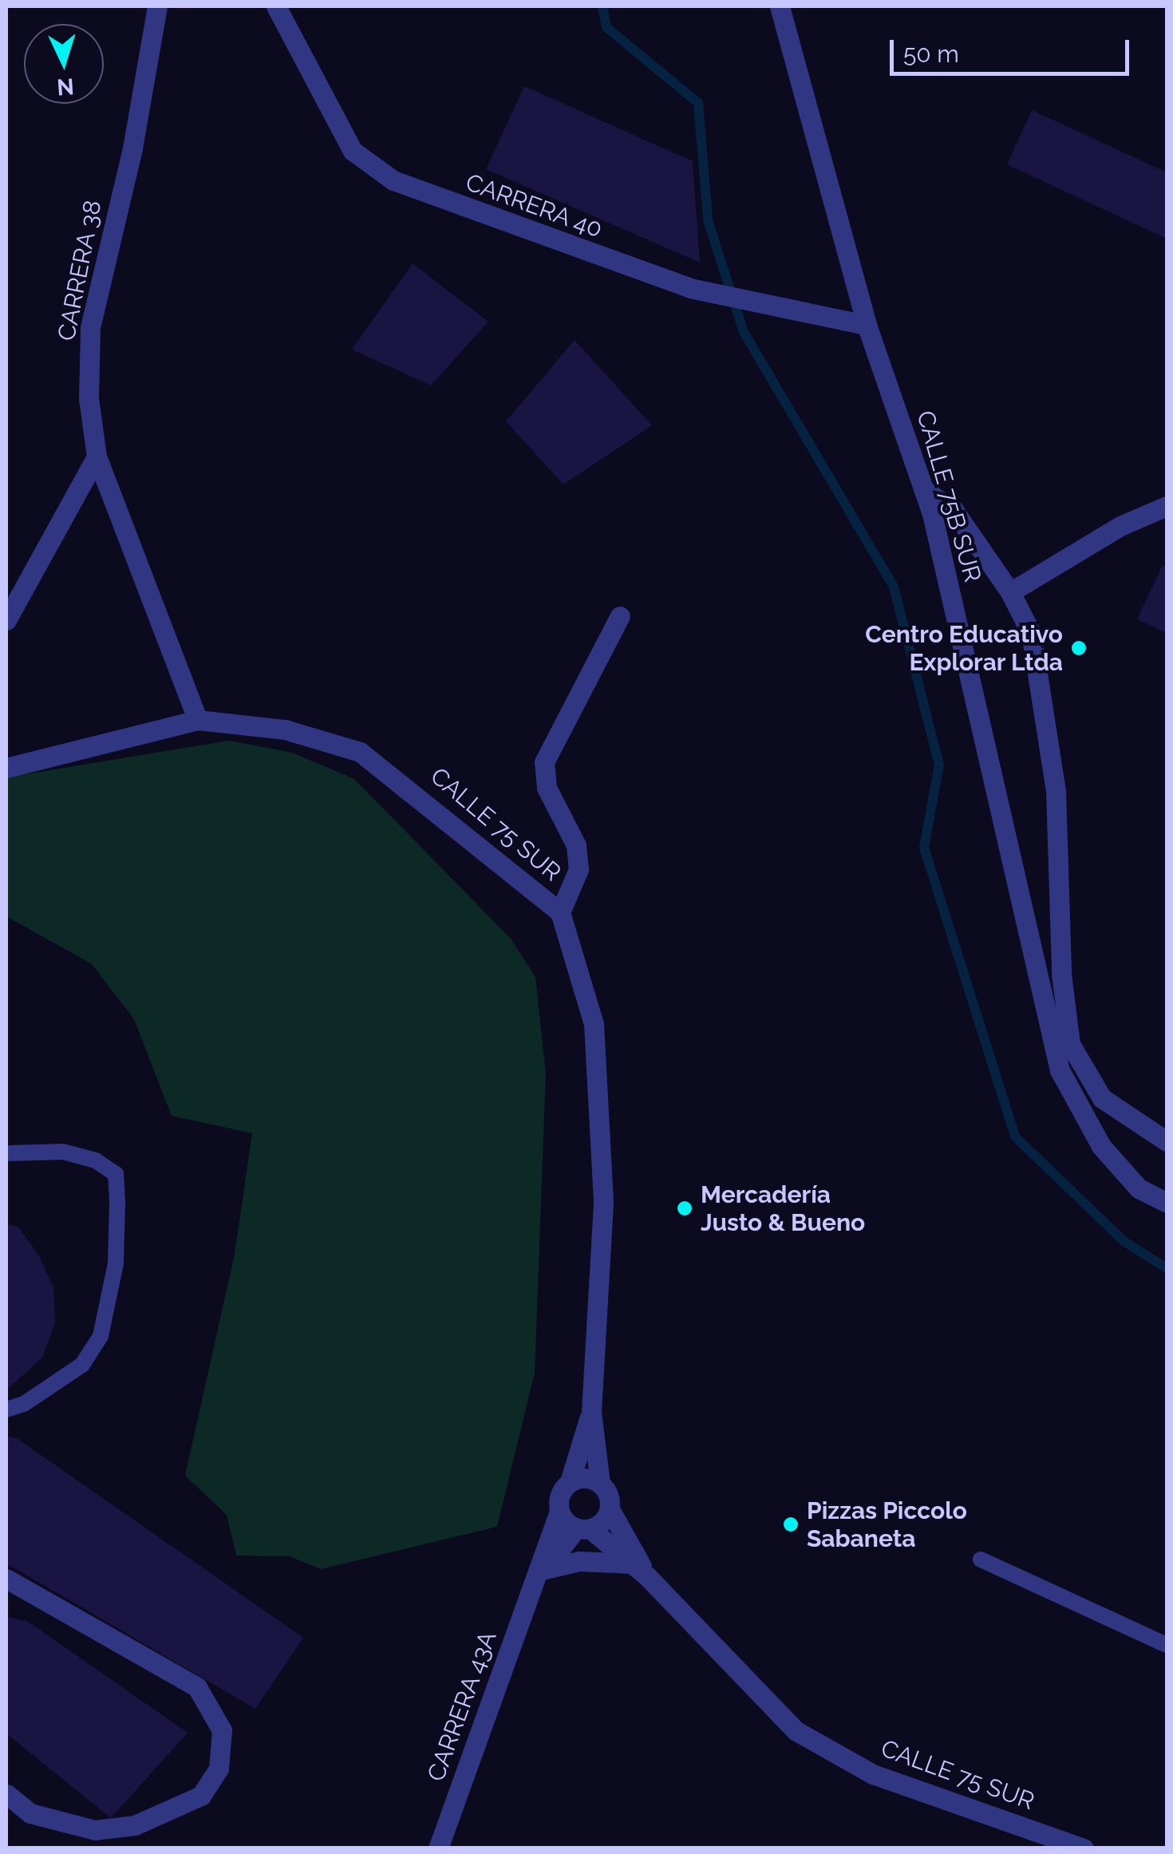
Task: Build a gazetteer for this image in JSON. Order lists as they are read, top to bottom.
{
  "streets": {
    "street": [
      "CARRERA 40",
      "CARRERA 38",
      "CALLE 75B SUR",
      "CALLE 75 SUR",
      "CARRERA 43A"
    ]
  },
  "crossings": [
    ["CARRERA 40", "CALLE 75B SUR"],
    ["CARRERA 38", "CALLE 75 SUR"],
    ["CALLE 75 SUR", "CARRERA 43A"]
  ],
  "places": ["Centro Educativo Explorar Ltda", "Mercadería Justo & Bueno", "Pizzas Piccolo Sabaneta"],
  "scale_bar": "50 m",
  "north": "bottom"
}
